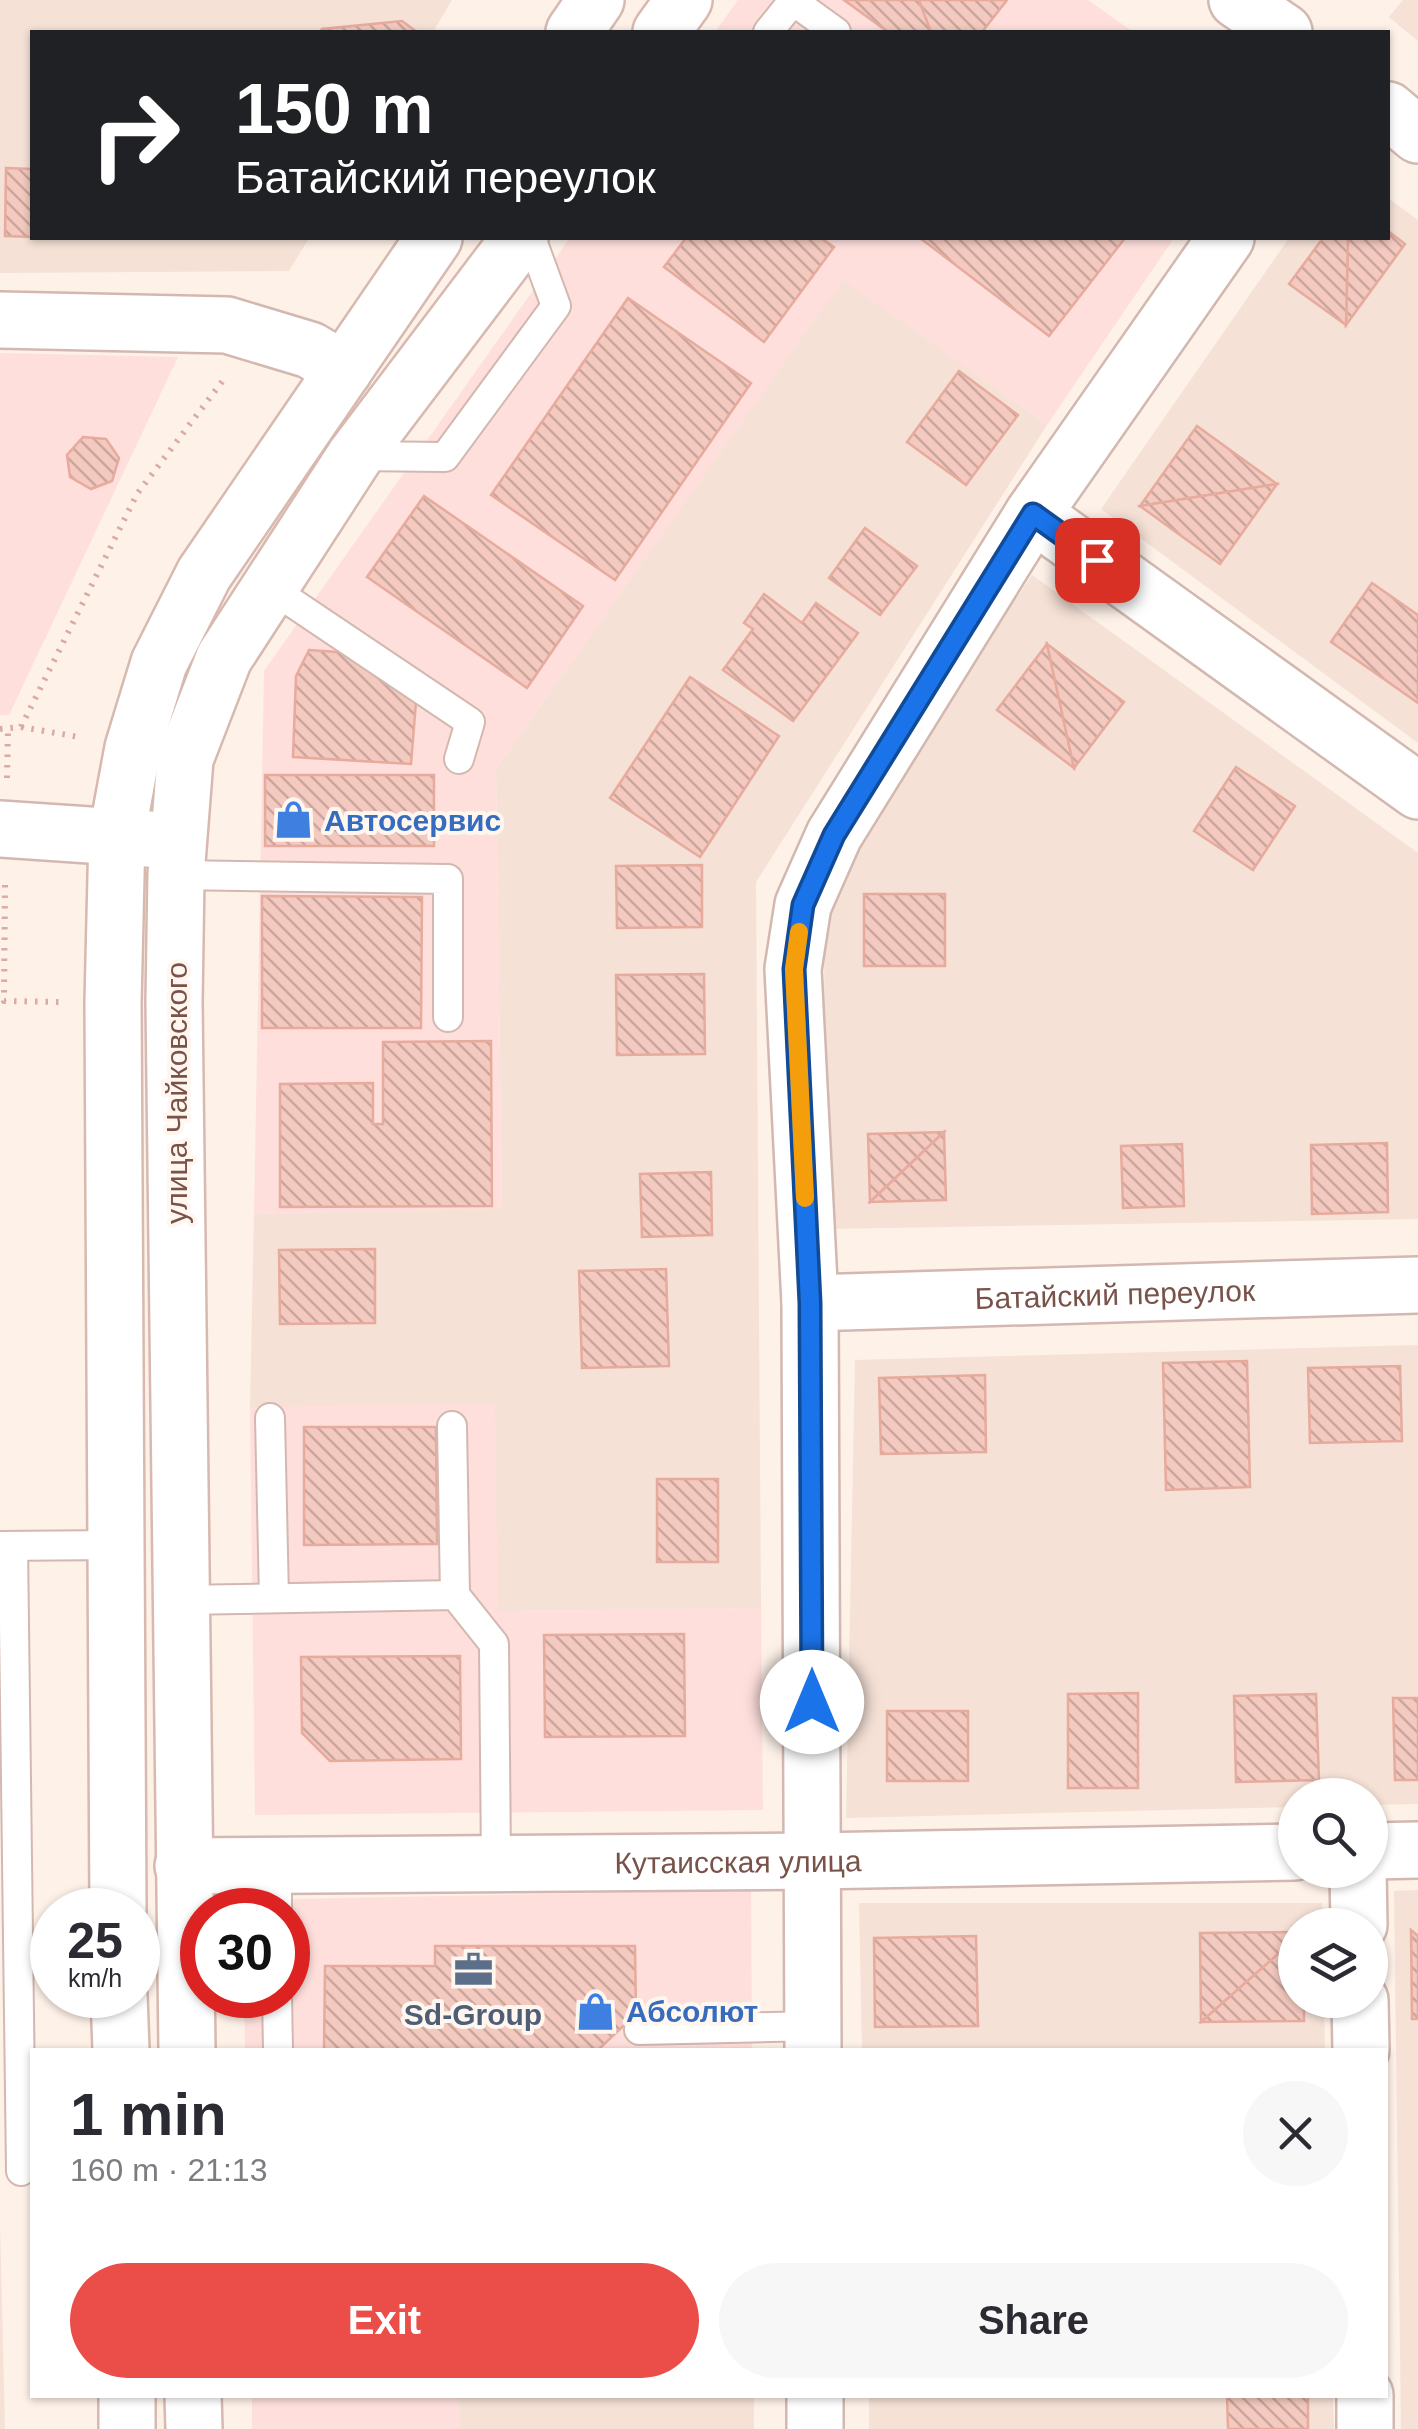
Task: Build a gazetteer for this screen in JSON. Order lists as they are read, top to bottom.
{
  "streets": {
    "street": ["улица Чайковского", "Батайский переулок", "Кутаисская улица"]
  },
  "crossings": [
    ["улица Чайковского", "Кутаисская улица"]
  ],
  "places": {
    "shop": ["Автосервис", "Абсолют"],
    "office": ["Sd-Group"]
  },
  "page": {
    "turn": ["150 m", "Батайский переулок"],
    "speed": "25 km/h",
    "limit": "30",
    "heading": ["1 min", "160 m · 21:13"],
    "buttons": ["Exit", "Share"]
  }
}
